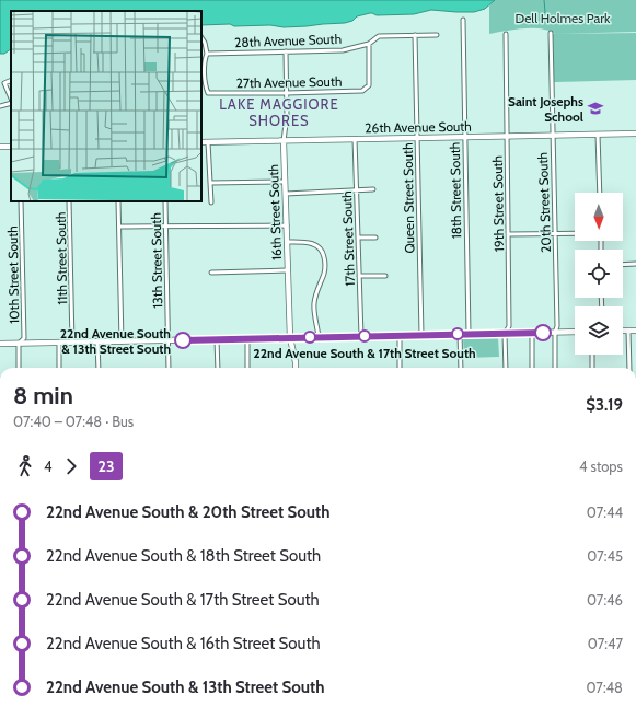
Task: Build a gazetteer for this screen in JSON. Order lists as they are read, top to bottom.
{
  "streets": {
    "street": [
      "28th Avenue South",
      "27th Avenue South",
      "26th Avenue South",
      "18th Street South",
      "Queen Street South",
      "20th Street South",
      "19th Street South",
      "16th Street South",
      "17th Street South",
      "11th Street South",
      "13th Street South",
      "10th Street South"
    ]
  },
  "crossings": [
    ["28th Avenue South", "27th Avenue South"],
    ["28th Avenue South", "Queen Street South"],
    ["28th Avenue South", "16th Street South"],
    ["27th Avenue South", "16th Street South"],
    ["26th Avenue South", "18th Street South"],
    ["26th Avenue South", "Queen Street South"],
    ["26th Avenue South", "20th Street South"],
    ["26th Avenue South", "19th Street South"],
    ["26th Avenue South", "16th Street South"],
    ["26th Avenue South", "17th Street South"]
  ],
  "districts": ["LAKE MAGGIORE SHORES"],
  "parks": ["Dell Holmes Park"],
  "places": {
    "school or university": ["Saint Josephs School"],
    "other": ["22nd Avenue South & 17th Street South", "22nd Avenue South & 13th Street South"]
  },
  "lines": ["bus line 23"],
  "north": "bottom",
  "page": {
    "heading": ["8 min", "07:40 – 07:48 · Bus", "$3.19"],
    "legs": ["4", "23", "4 stops"],
    "list": [
      {
        "name": "22nd Avenue South & 20th Street South",
        "value": "07:44"
      },
      {
        "name": "22nd Avenue South & 18th Street South",
        "value": "07:45"
      },
      {
        "name": "22nd Avenue South & 17th Street South",
        "value": "07:46"
      },
      {
        "name": "22nd Avenue South & 16th Street South",
        "value": "07:47"
      },
      {
        "name": "22nd Avenue South & 13th Street South",
        "value": "07:48"
      }
    ]
  }
}
